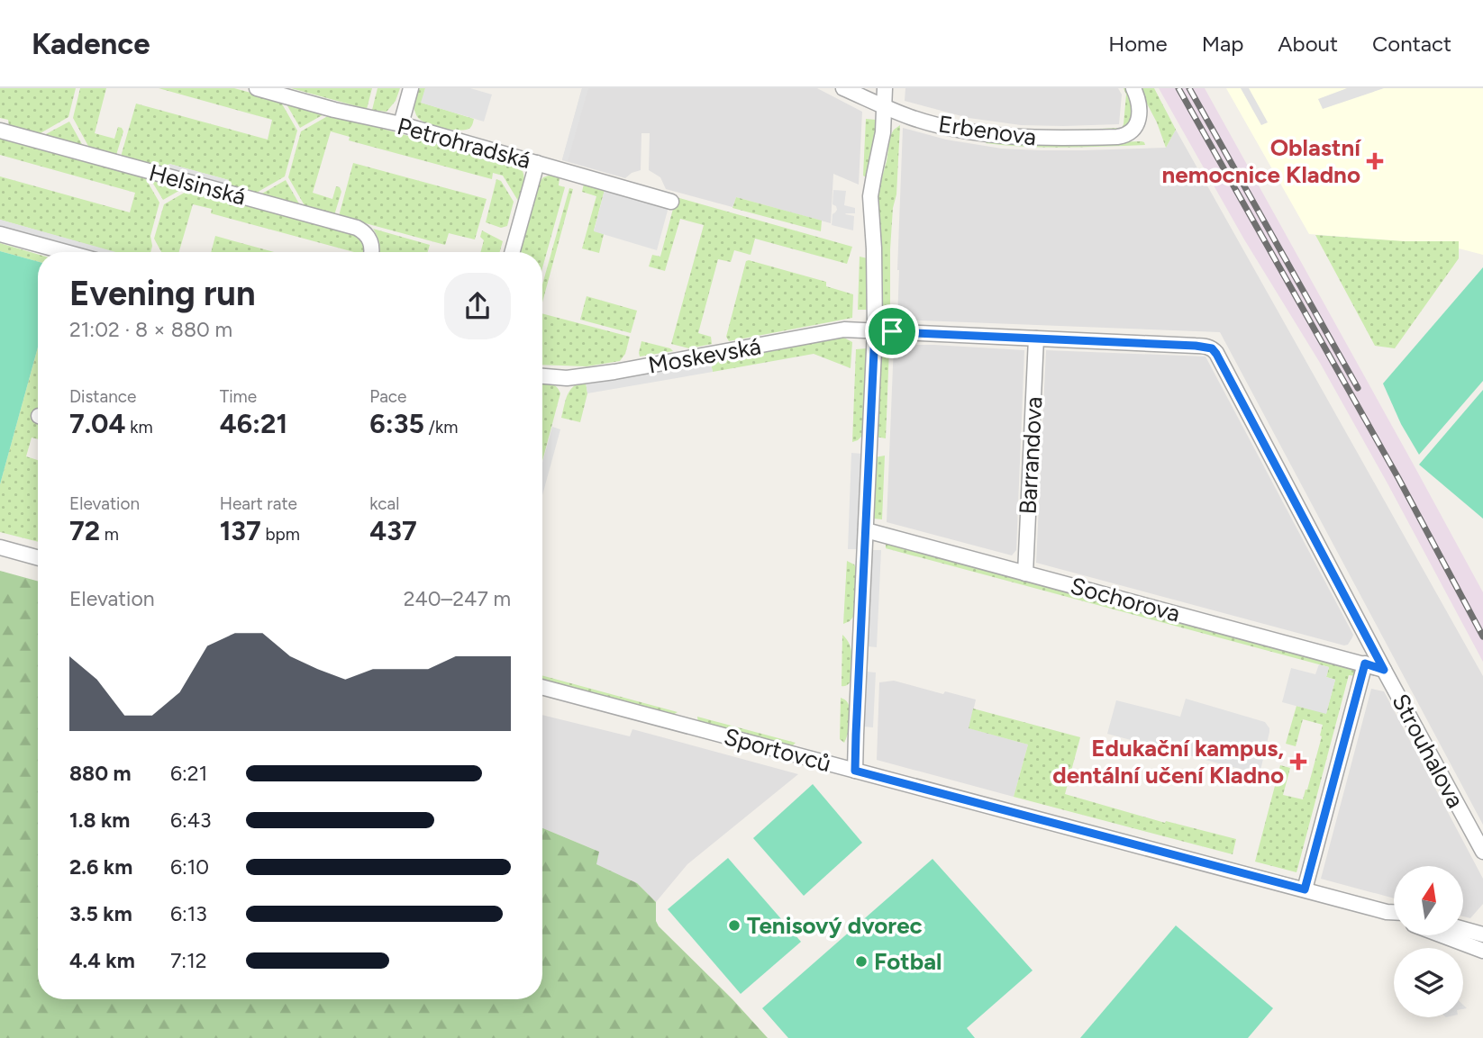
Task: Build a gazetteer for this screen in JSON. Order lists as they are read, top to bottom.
{
  "streets": {
    "street": [
      "Erbenova",
      "Petrohradská",
      "Helsinská",
      "Moskevská",
      "Barrandova",
      "Sochorova",
      "Sportovců",
      "Strouhalova"
    ]
  },
  "crossings": [
    ["Moskevská", "Strouhalova"],
    ["Barrandova", "Sochorova"],
    ["Barrandova", "Strouhalova"],
    ["Sochorova", "Strouhalova"]
  ],
  "places": {
    "health": ["Oblastní nemocnice Kladno", "Edukační kampus, dentální učení Kladno"],
    "other": ["Tenisový dvorec", "Fotbal"]
  },
  "north": "top",
  "page": {
    "header": "Kadence",
    "nav": [
      "Home",
      "Map",
      "About",
      "Contact"
    ],
    "heading": ["Evening run", "21:02 · 8 × 880 m"],
    "stats": [
      ["Distance", "7.04 km"],
      ["Time", "46:21"],
      ["Pace", "6:35 /km"],
      ["Elevation", "72 m"],
      ["Heart rate", "137 bpm"],
      ["kcal", "437"]
    ],
    "chart": ["Elevation", "240–247 m"],
    "list": [
      {
        "name": "880 m",
        "note": "6:21"
      },
      {
        "name": "1.8 km",
        "note": "6:43"
      },
      {
        "name": "2.6 km",
        "note": "6:10"
      },
      {
        "name": "3.5 km",
        "note": "6:13"
      },
      {
        "name": "4.4 km",
        "note": "7:12"
      }
    ]
  }
}
